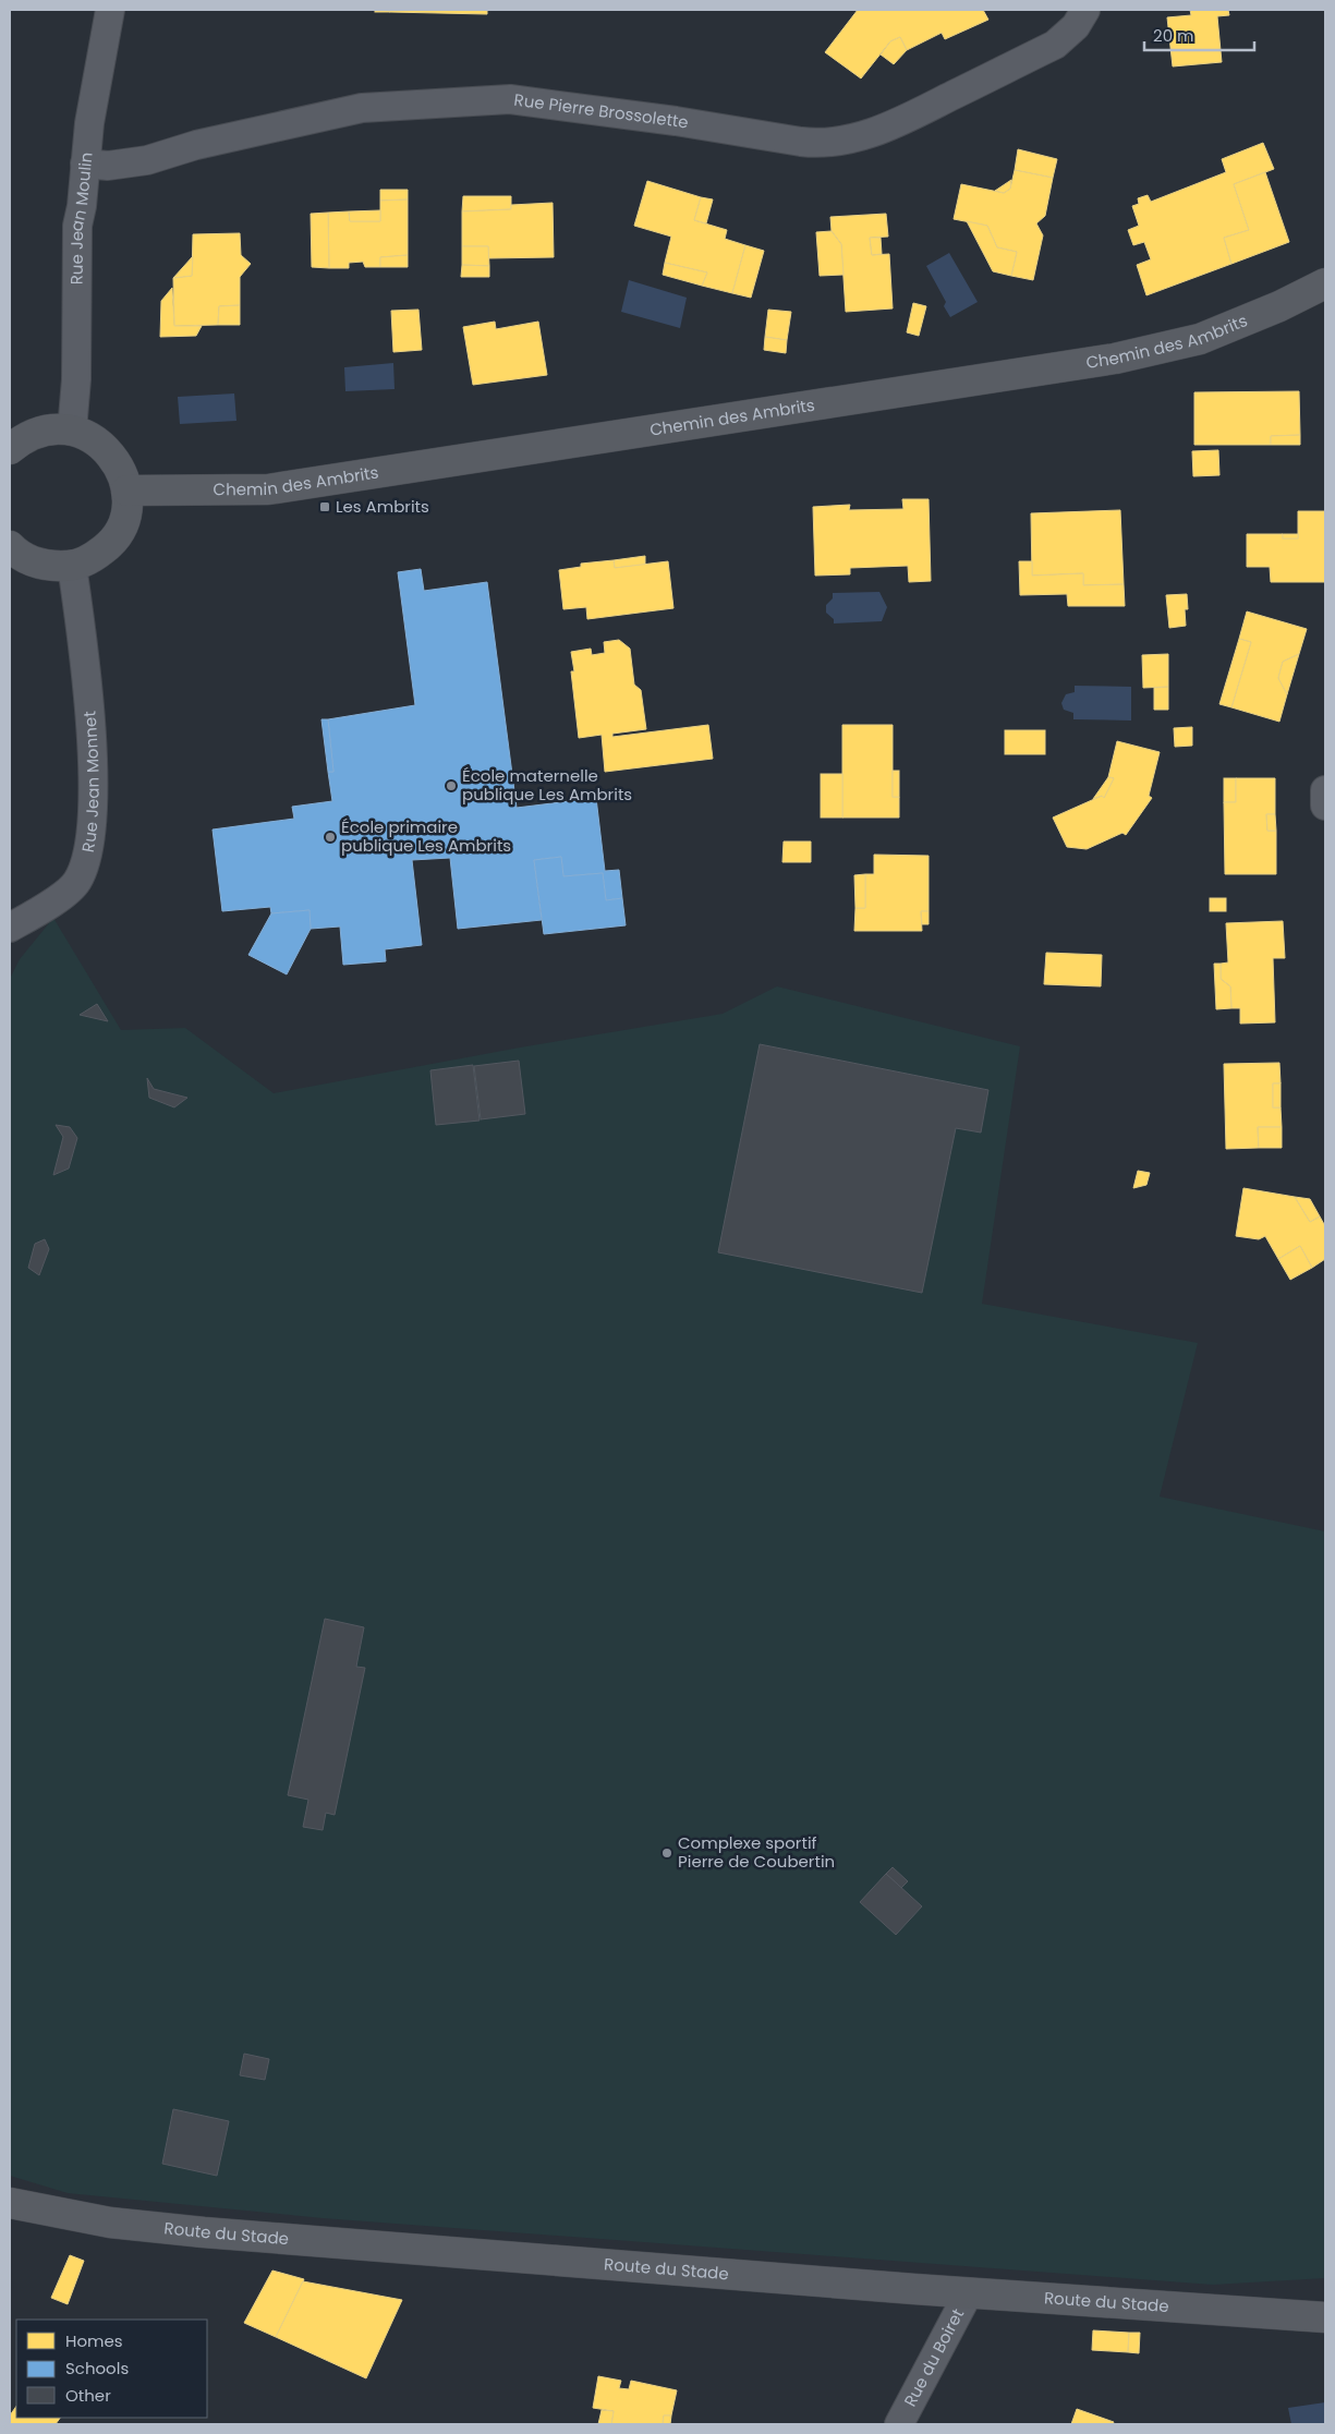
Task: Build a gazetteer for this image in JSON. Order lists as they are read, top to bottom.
{
  "streets": {
    "street": [
      "Rue Pierre Brossolette",
      "Rue Jean Moulin",
      "Chemin des Ambrits",
      "Rue Jean Monnet",
      "Route du Stade",
      "Rue du Boiret"
    ]
  },
  "crossings": [
    ["Rue Pierre Brossolette", "Rue Jean Moulin"],
    ["Route du Stade", "Rue du Boiret"]
  ],
  "places": {
    "transit": ["Les Ambrits"],
    "other": ["École maternelle publique Les Ambrits", "École primaire publique Les Ambrits", "Complexe sportif Pierre de Coubertin"]
  },
  "legend": ["Homes", "Schools", "Other"],
  "scale_bar": "20 m"
}
